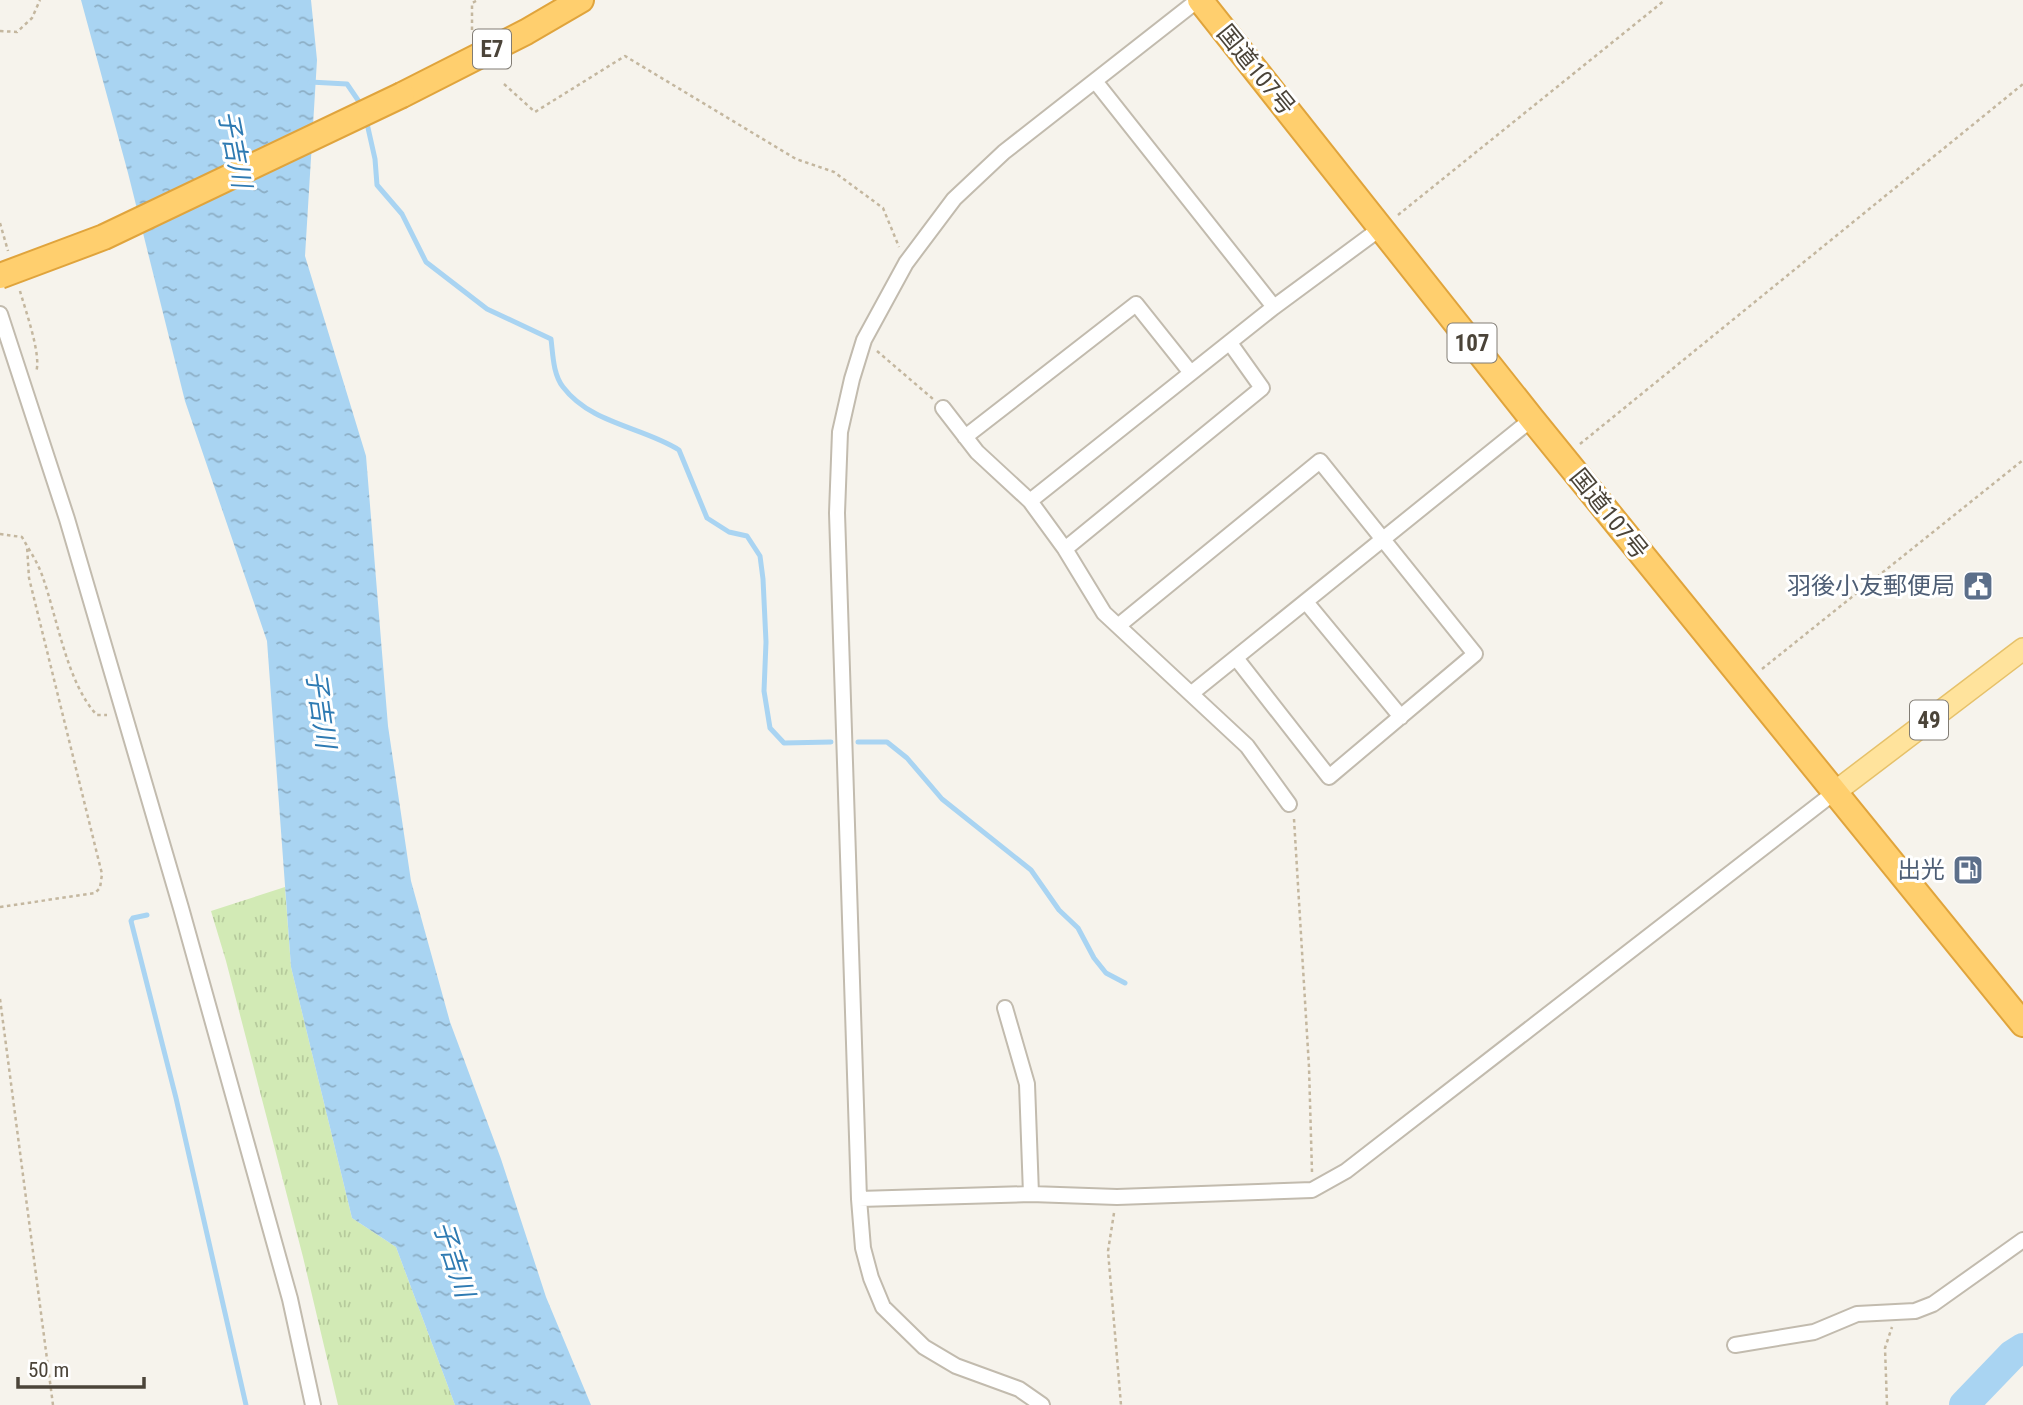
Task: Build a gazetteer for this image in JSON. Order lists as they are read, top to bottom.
{
  "streets": {
    "highway": ["E7", "国道107号", "107"],
    "main road": ["49"]
  },
  "crossings": [
    ["国道107号", "49"]
  ],
  "water": ["子吉川"],
  "places": {
    "public building": ["羽後小友郵便局"],
    "fuel station": ["出光"]
  },
  "scale_bar": "50 m"
}
